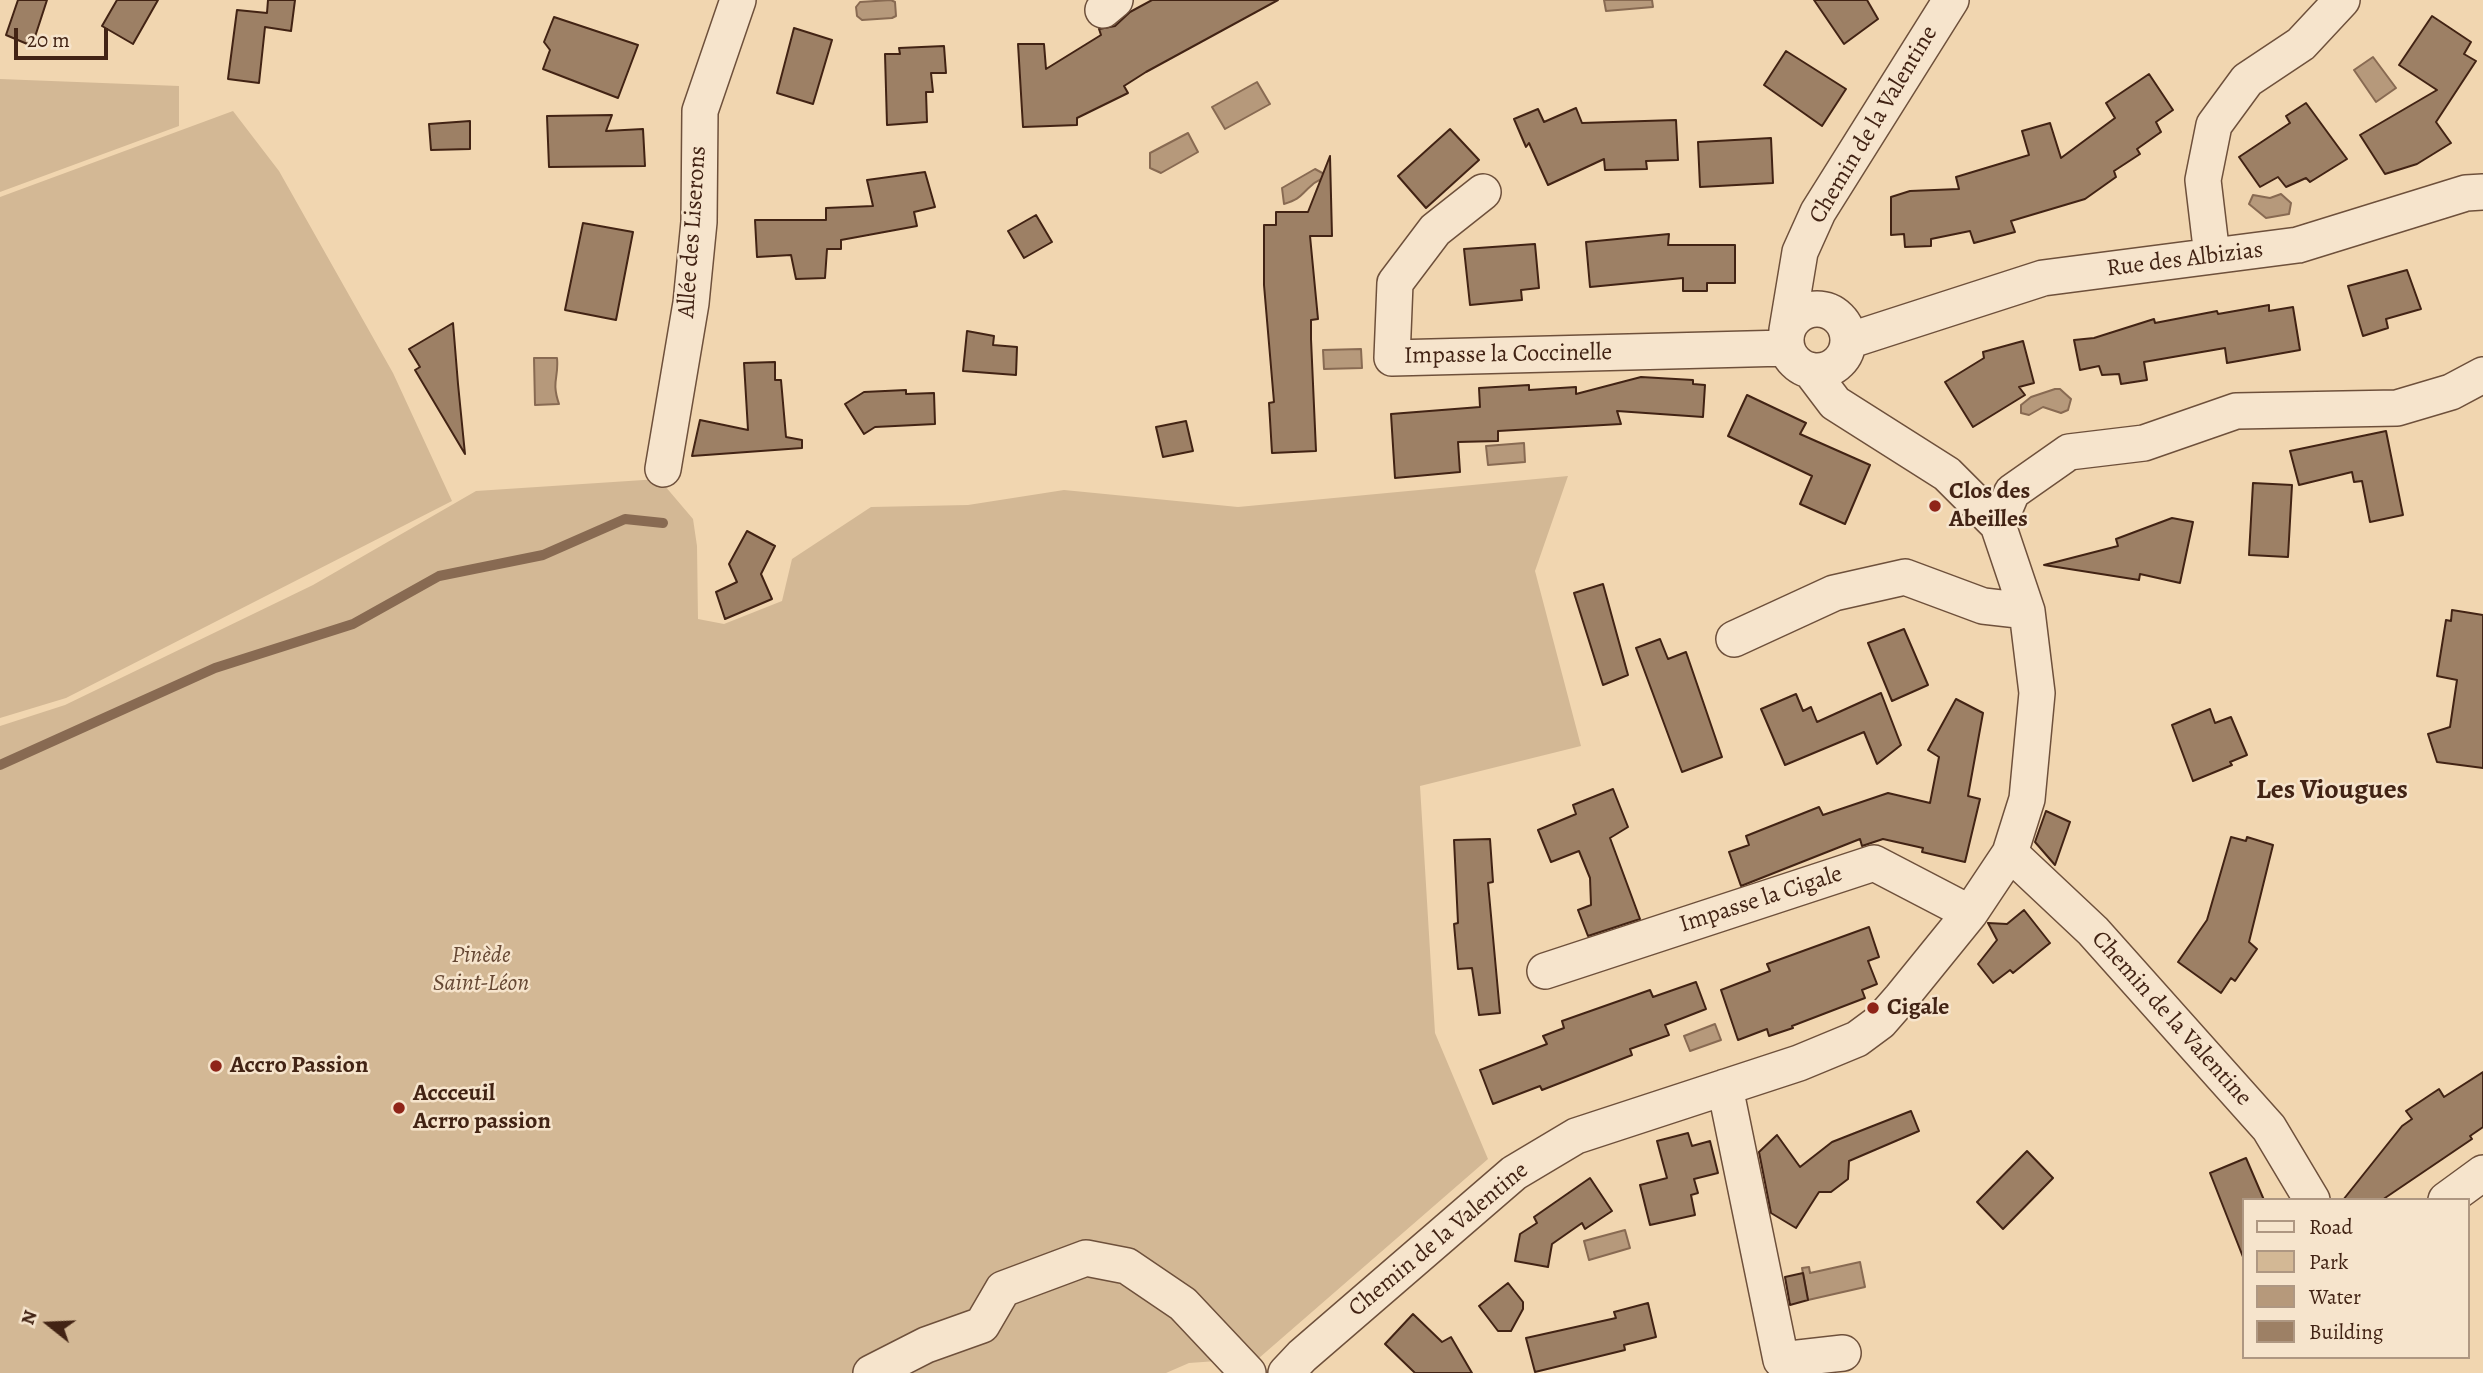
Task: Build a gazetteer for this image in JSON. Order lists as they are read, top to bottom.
{
  "streets": {
    "street": [
      "Chemin de la Valentine",
      "Allée des Liserons",
      "Rue des Albizias",
      "Impasse la Coccinelle",
      "Impasse la Cigale"
    ]
  },
  "crossings": [
    ["Chemin de la Valentine", "Rue des Albizias"],
    ["Chemin de la Valentine", "Impasse la Coccinelle"],
    ["Chemin de la Valentine", "Impasse la Cigale"],
    ["Rue des Albizias", "Impasse la Coccinelle"]
  ],
  "districts": ["Les Viougues"],
  "parks": ["Pinède Saint-Léon"],
  "places": [
    "Clos des Abeilles",
    "Cigale",
    "Accro Passion",
    "Accceuil Acrro passion"
  ],
  "legend": [
    "Road",
    "Park",
    "Water",
    "Building"
  ],
  "scale_bar": "20 m",
  "north": "left"
}
